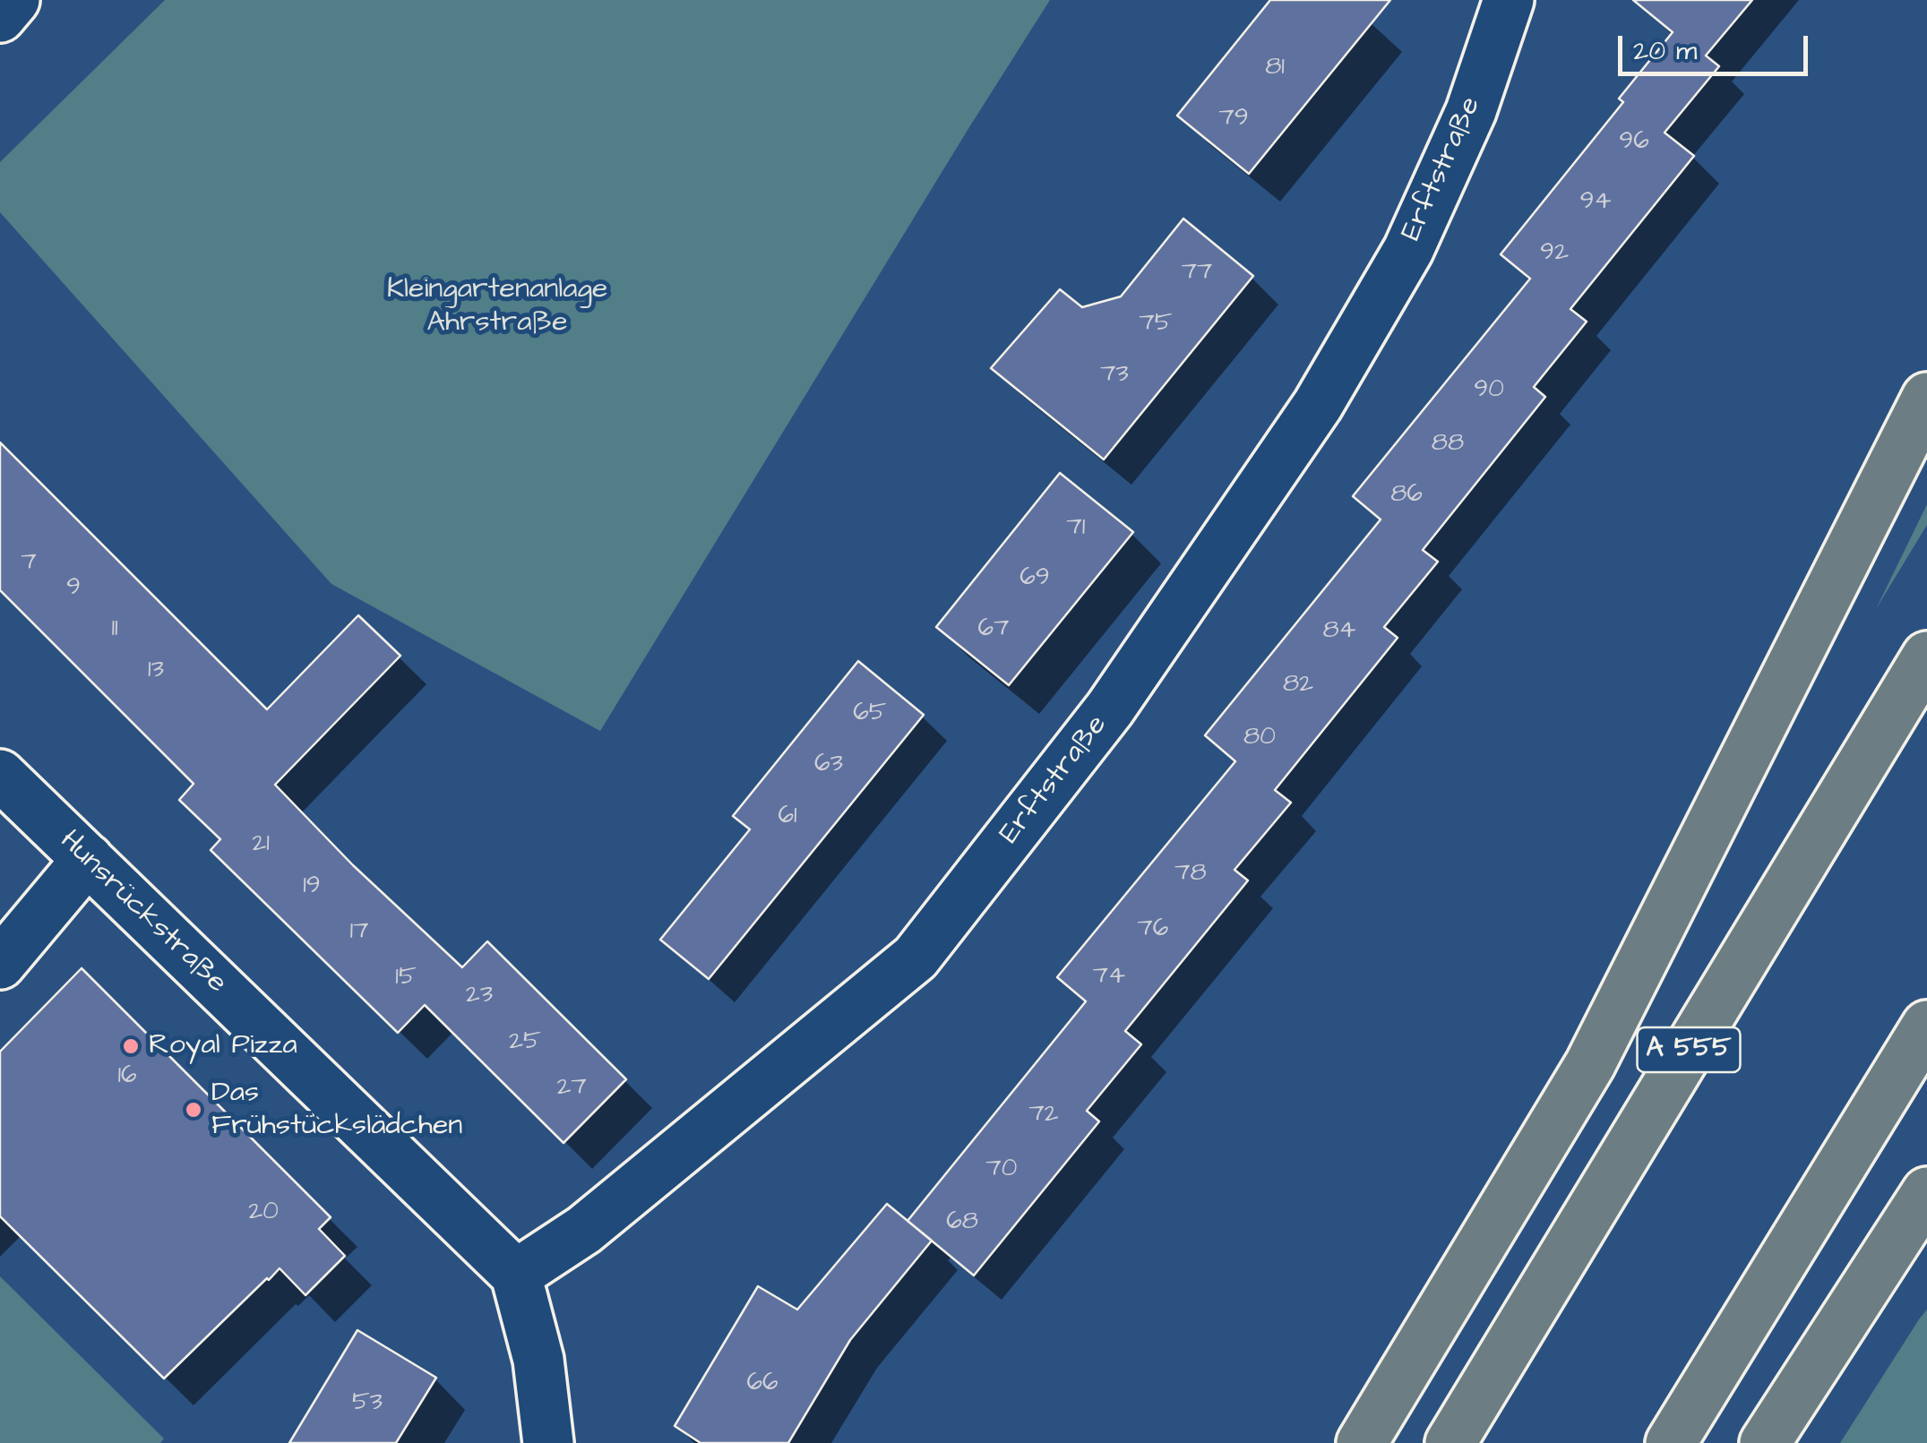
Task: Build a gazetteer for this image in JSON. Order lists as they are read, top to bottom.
{
  "streets": {
    "highway": ["A 555"],
    "street": ["Erftstraße", "Hunsrückstraße"]
  },
  "crossings": [
    ["Erftstraße", "Hunsrückstraße"]
  ],
  "parks": ["Kleingartenanlage Ahrstraße"],
  "places": ["Royal Pizza", "Das Frühstückslädchen"],
  "house_numbers": [
    "81",
    "79",
    "96",
    "94",
    "92",
    "77",
    "75",
    "73",
    "90",
    "88",
    "86",
    "71",
    "7",
    "69",
    "9",
    "11",
    "67",
    "84",
    "13",
    "82",
    "65",
    "80",
    "63",
    "61",
    "21",
    "78",
    "19",
    "76",
    "17",
    "74",
    "15",
    "23",
    "25",
    "16",
    "27",
    "72",
    "70",
    "20",
    "68",
    "66",
    "53"
  ],
  "scale_bar": "20 m"
}
